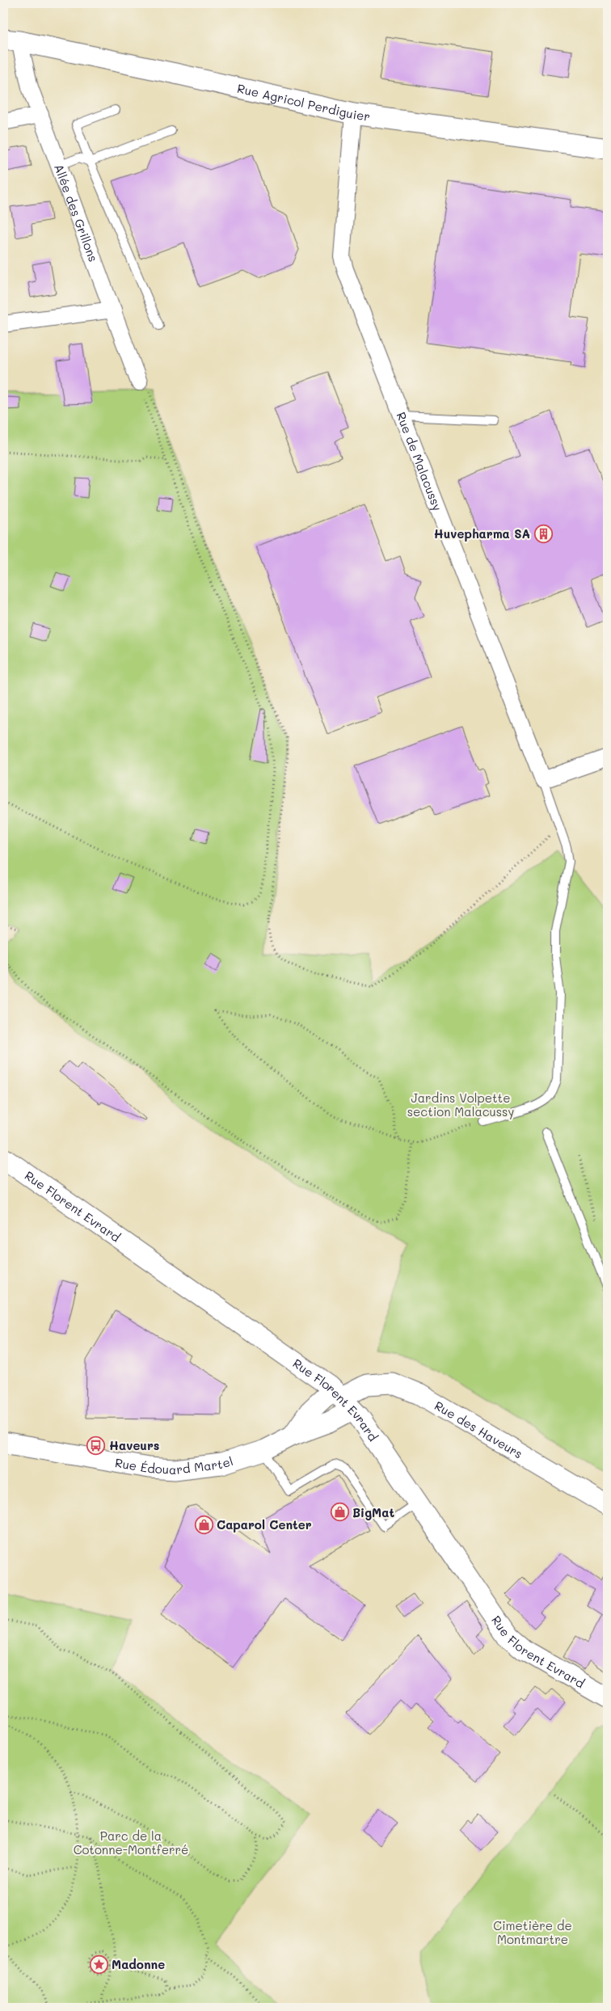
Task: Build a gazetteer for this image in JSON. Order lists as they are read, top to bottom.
{
  "streets": {
    "street": [
      "Rue Agricol Perdiguier",
      "Allée des Grillons",
      "Rue de Malacussy",
      "Rue Florent Evrard",
      "Rue des Haveurs",
      "Rue Édouard Martel"
    ]
  },
  "crossings": [
    ["Rue Agricol Perdiguier", "Allée des Grillons"],
    ["Rue Agricol Perdiguier", "Rue de Malacussy"],
    ["Rue Florent Evrard", "Rue des Haveurs"],
    ["Rue Florent Evrard", "Rue Édouard Martel"],
    ["Rue des Haveurs", "Rue Édouard Martel"]
  ],
  "parks": ["Jardins Volpette section Malacussy", "Parc de la Cotonne-Montferré", "Cimetière de Montmartre"],
  "places": {
    "building": ["Huvepharma SA"],
    "bus stop": ["Haveurs"],
    "shop": ["BigMat", "Caparol Center"],
    "place": ["Madonne"]
  }
}
